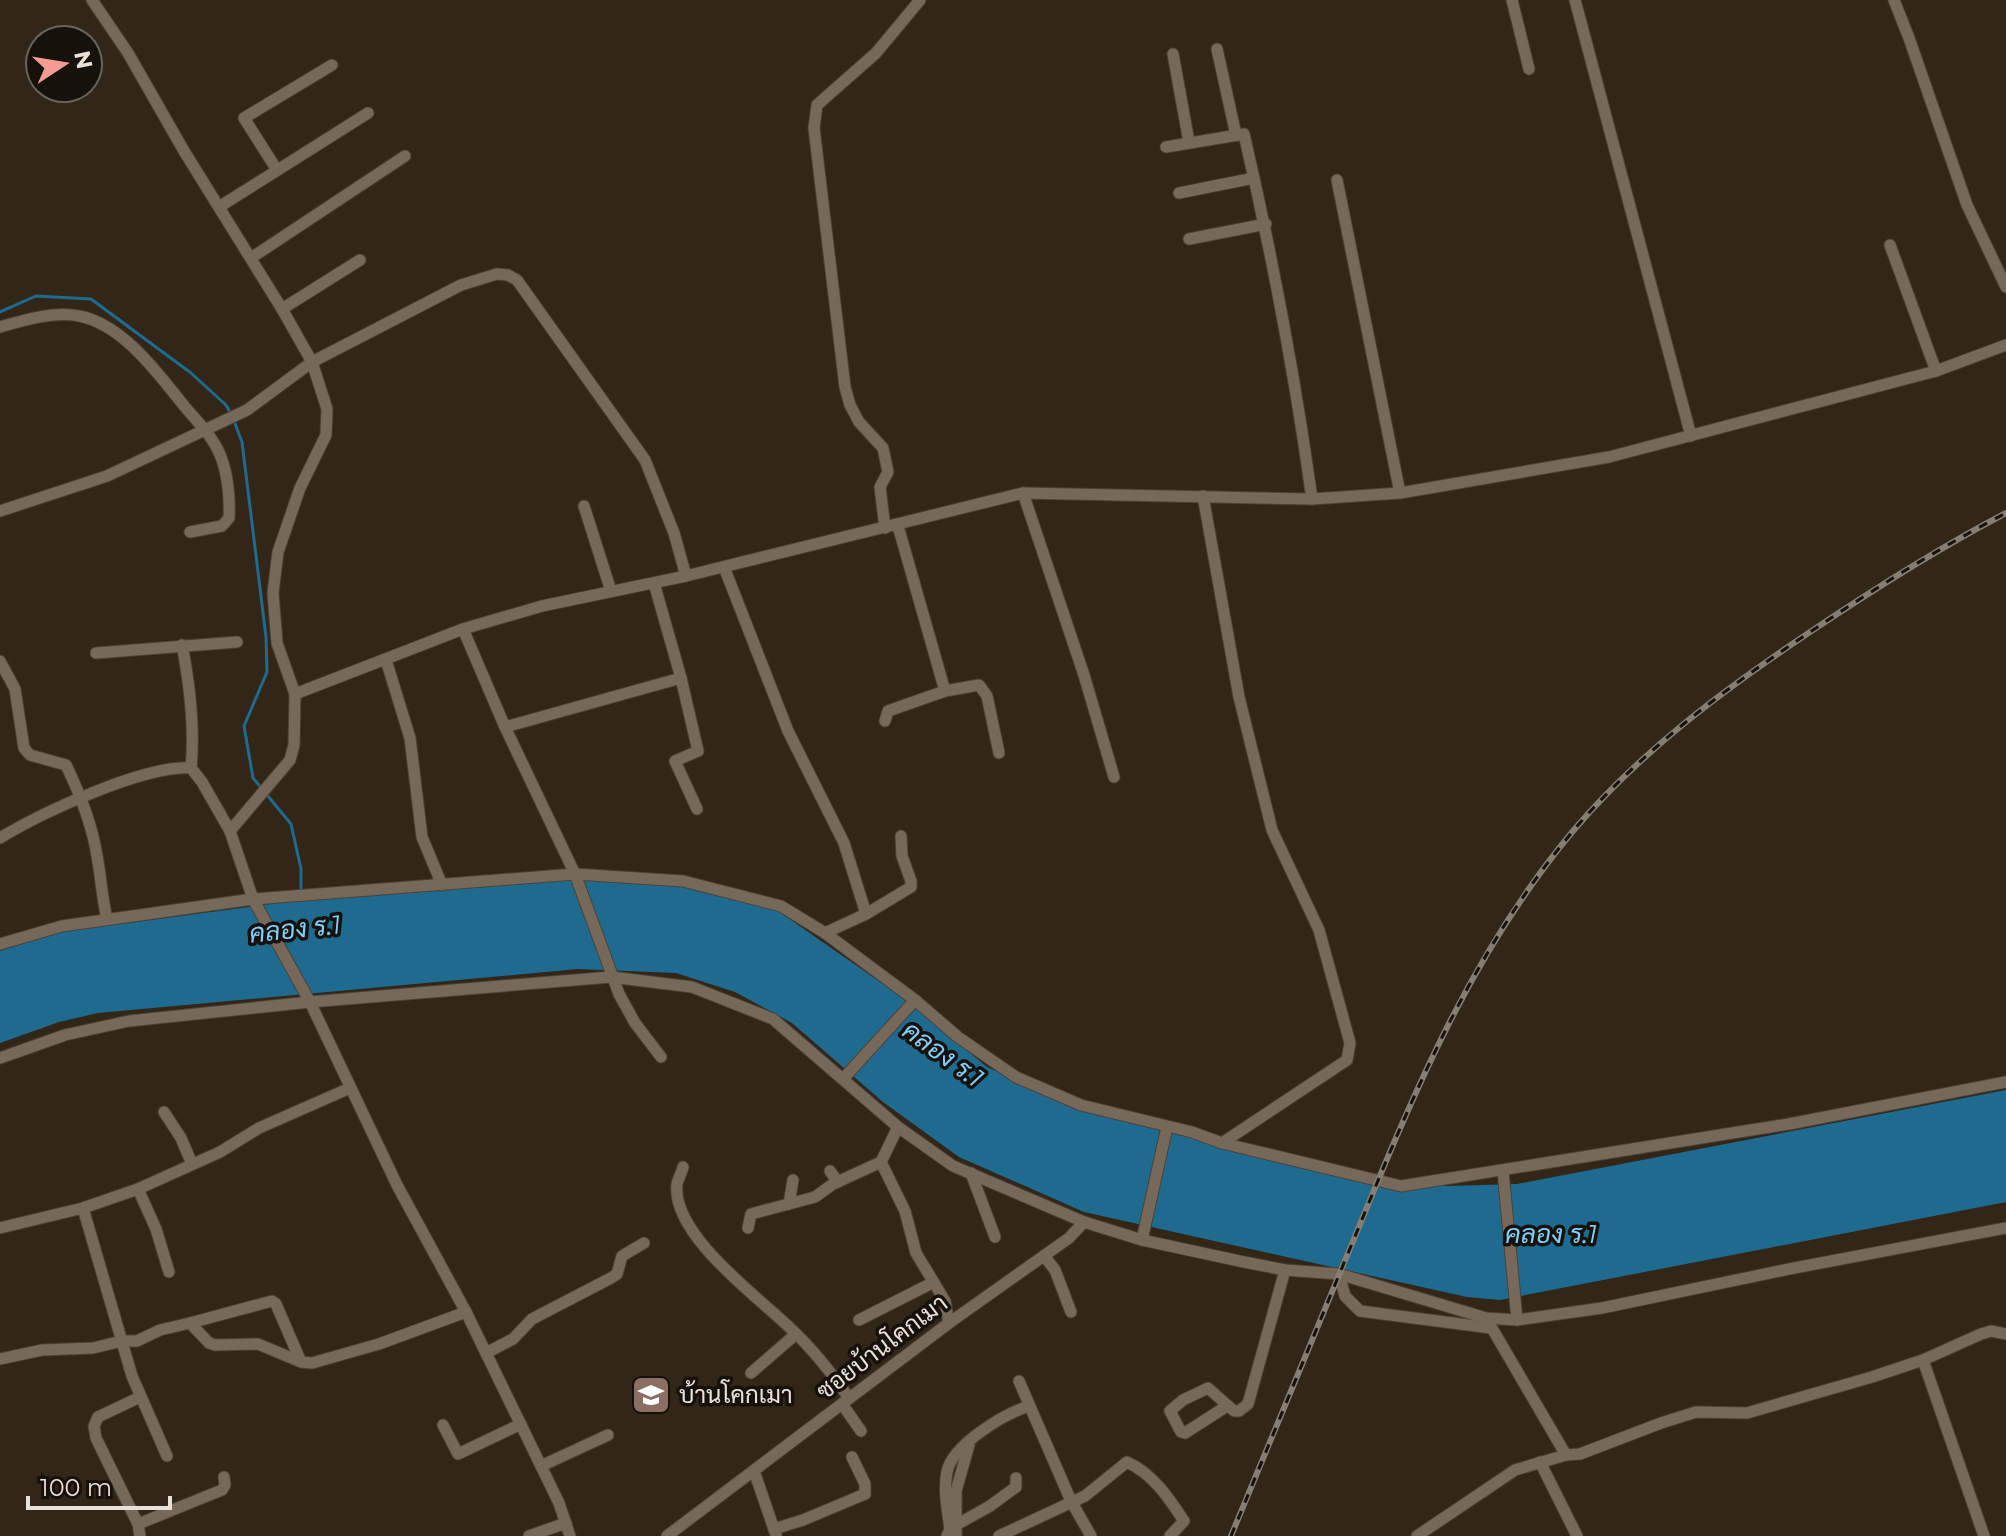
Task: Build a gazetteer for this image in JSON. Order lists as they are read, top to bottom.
{
  "streets": {
    "street": ["ซอยบ้านโคกเมา"]
  },
  "water": ["คลอง ร.1"],
  "places": {
    "school or university": ["บ้านโคกเมา"]
  },
  "scale_bar": "100 m",
  "north": "right"
}
